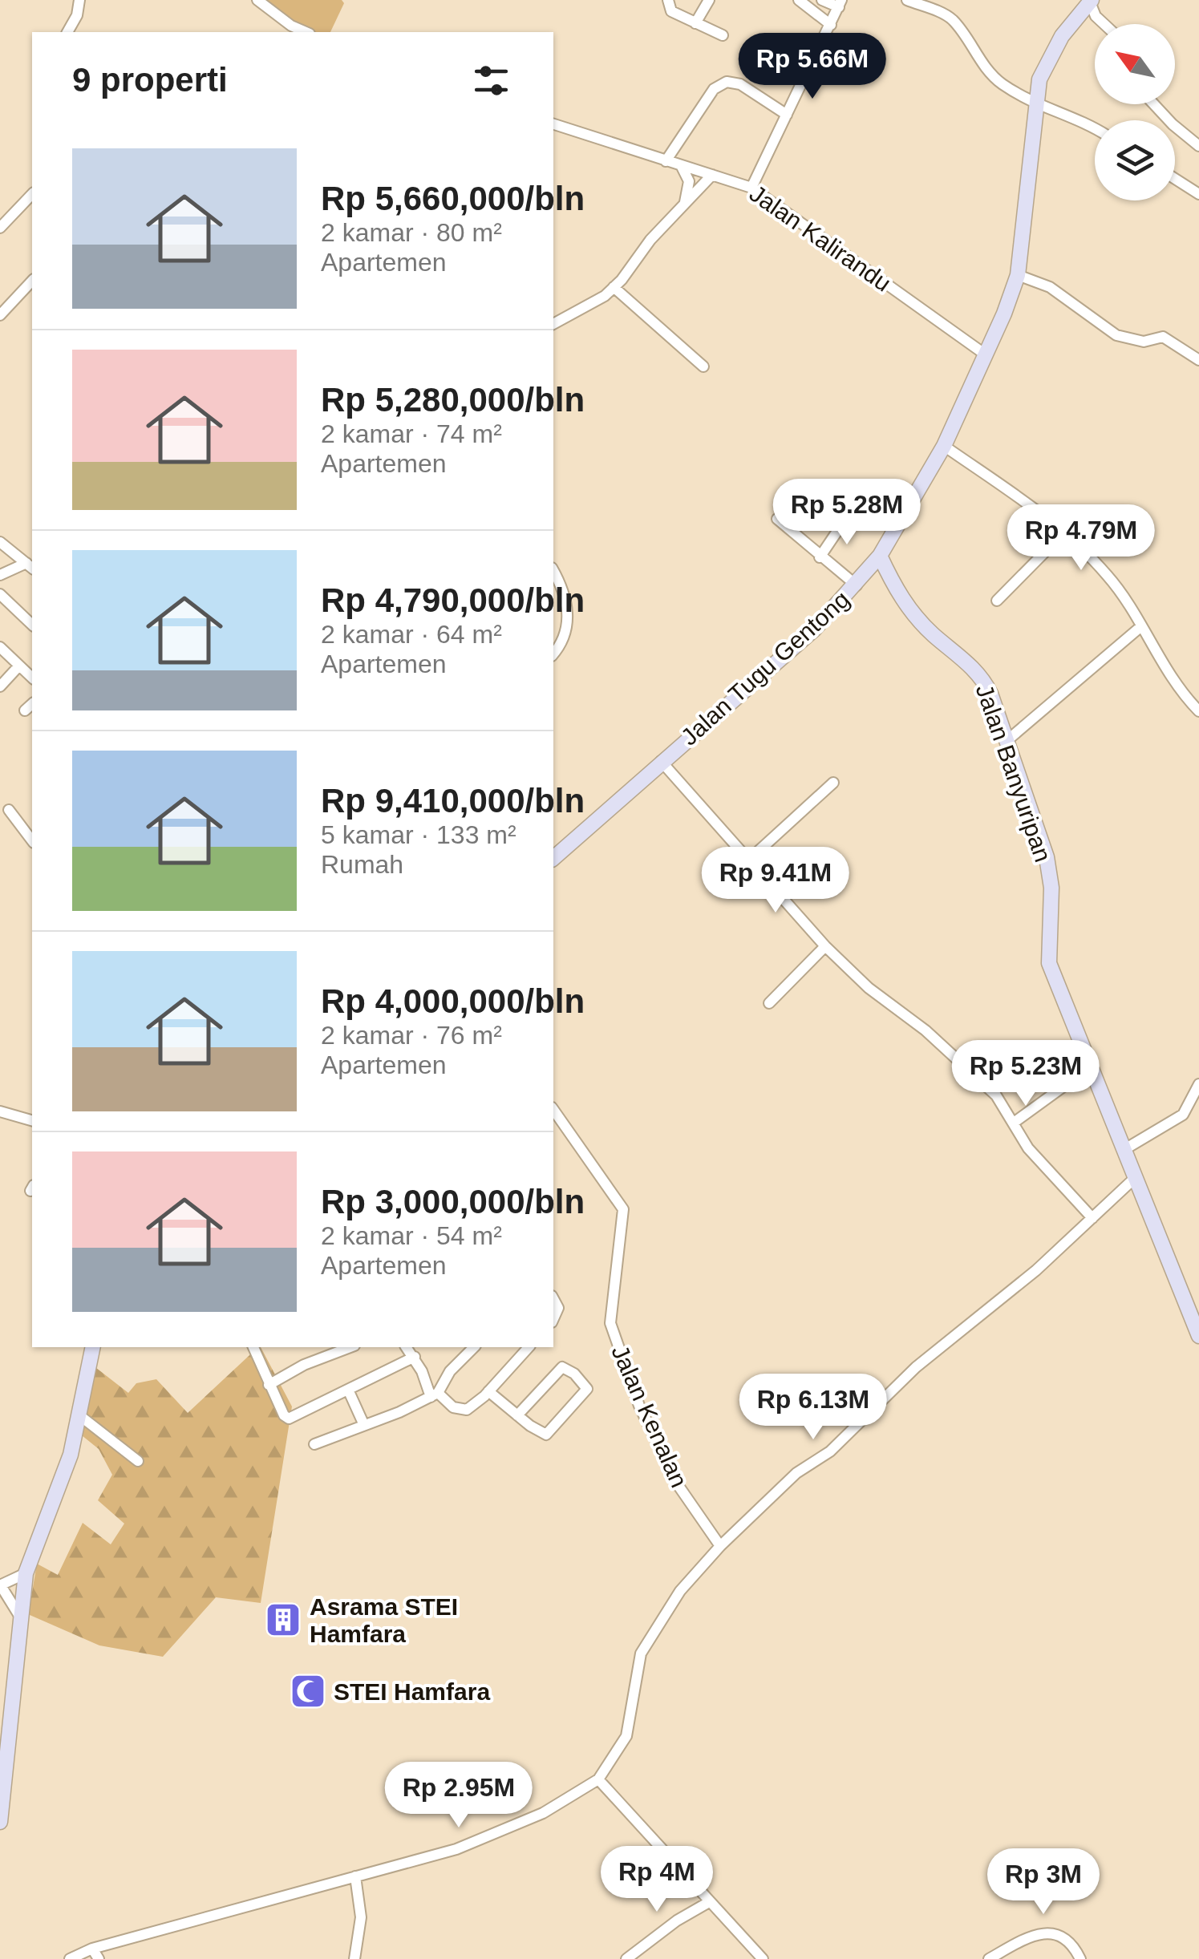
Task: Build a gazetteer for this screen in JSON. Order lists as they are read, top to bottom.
{
  "streets": {
    "main road": ["Jalan Tugu Gentong", "Jalan Banyuripan"],
    "street": ["Jalan Kalirandu", "Jalan Kenalan"]
  },
  "crossings": [
    ["Jalan Kalirandu", "Jalan Tugu Gentong"],
    ["Jalan Tugu Gentong", "Jalan Banyuripan"]
  ],
  "places": {
    "building": ["Asrama STEI Hamfara"],
    "mosque": ["STEI Hamfara"]
  },
  "north": "top left",
  "page": {
    "heading": "9 properti",
    "price": [
      "Rp 5.66M",
      "Rp 5.28M",
      "Rp 4.79M",
      "Rp 9.41M",
      "Rp 5.23M",
      "Rp 6.13M",
      "Rp 2.95M",
      "Rp 4M",
      "Rp 3M"
    ],
    "list": [
      {
        "name": "Rp 5,660,000/bln",
        "note": "2 kamar · 80 m² · Apartemen"
      },
      {
        "name": "Rp 5,280,000/bln",
        "note": "2 kamar · 74 m² · Apartemen"
      },
      {
        "name": "Rp 4,790,000/bln",
        "note": "2 kamar · 64 m² · Apartemen"
      },
      {
        "name": "Rp 9,410,000/bln",
        "note": "5 kamar · 133 m² · Rumah"
      },
      {
        "name": "Rp 4,000,000/bln",
        "note": "2 kamar · 76 m² · Apartemen"
      },
      {
        "name": "Rp 3,000,000/bln",
        "note": "2 kamar · 54 m² · Apartemen"
      }
    ]
  }
}
